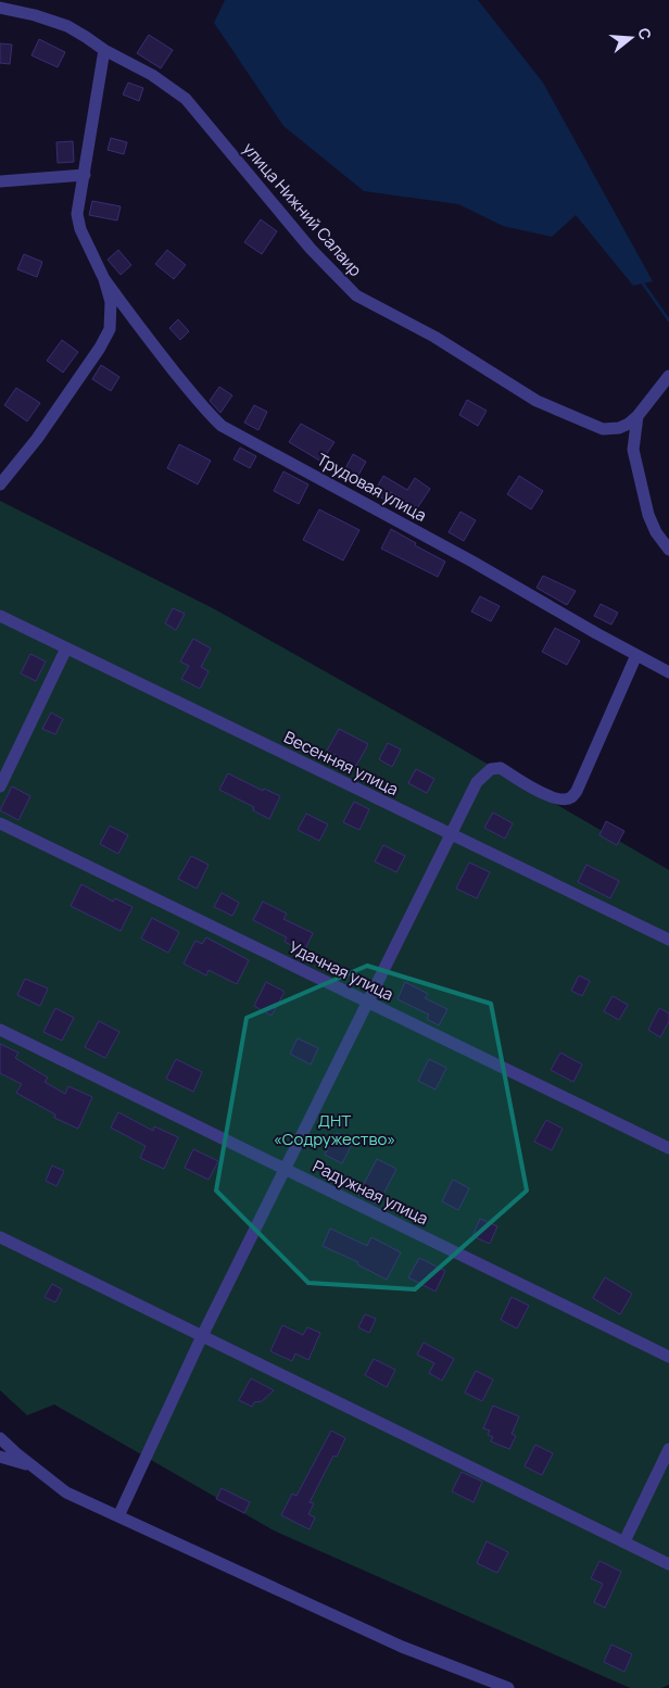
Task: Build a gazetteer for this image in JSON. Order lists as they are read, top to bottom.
{
  "streets": {
    "street": [
      "улица Нижний Салаир",
      "Трудовая улица",
      "Весенняя улица",
      "Удачная улица",
      "Радужная улица"
    ]
  },
  "parks": ["ДНТ «Содружество»"],
  "north": "right"
}
